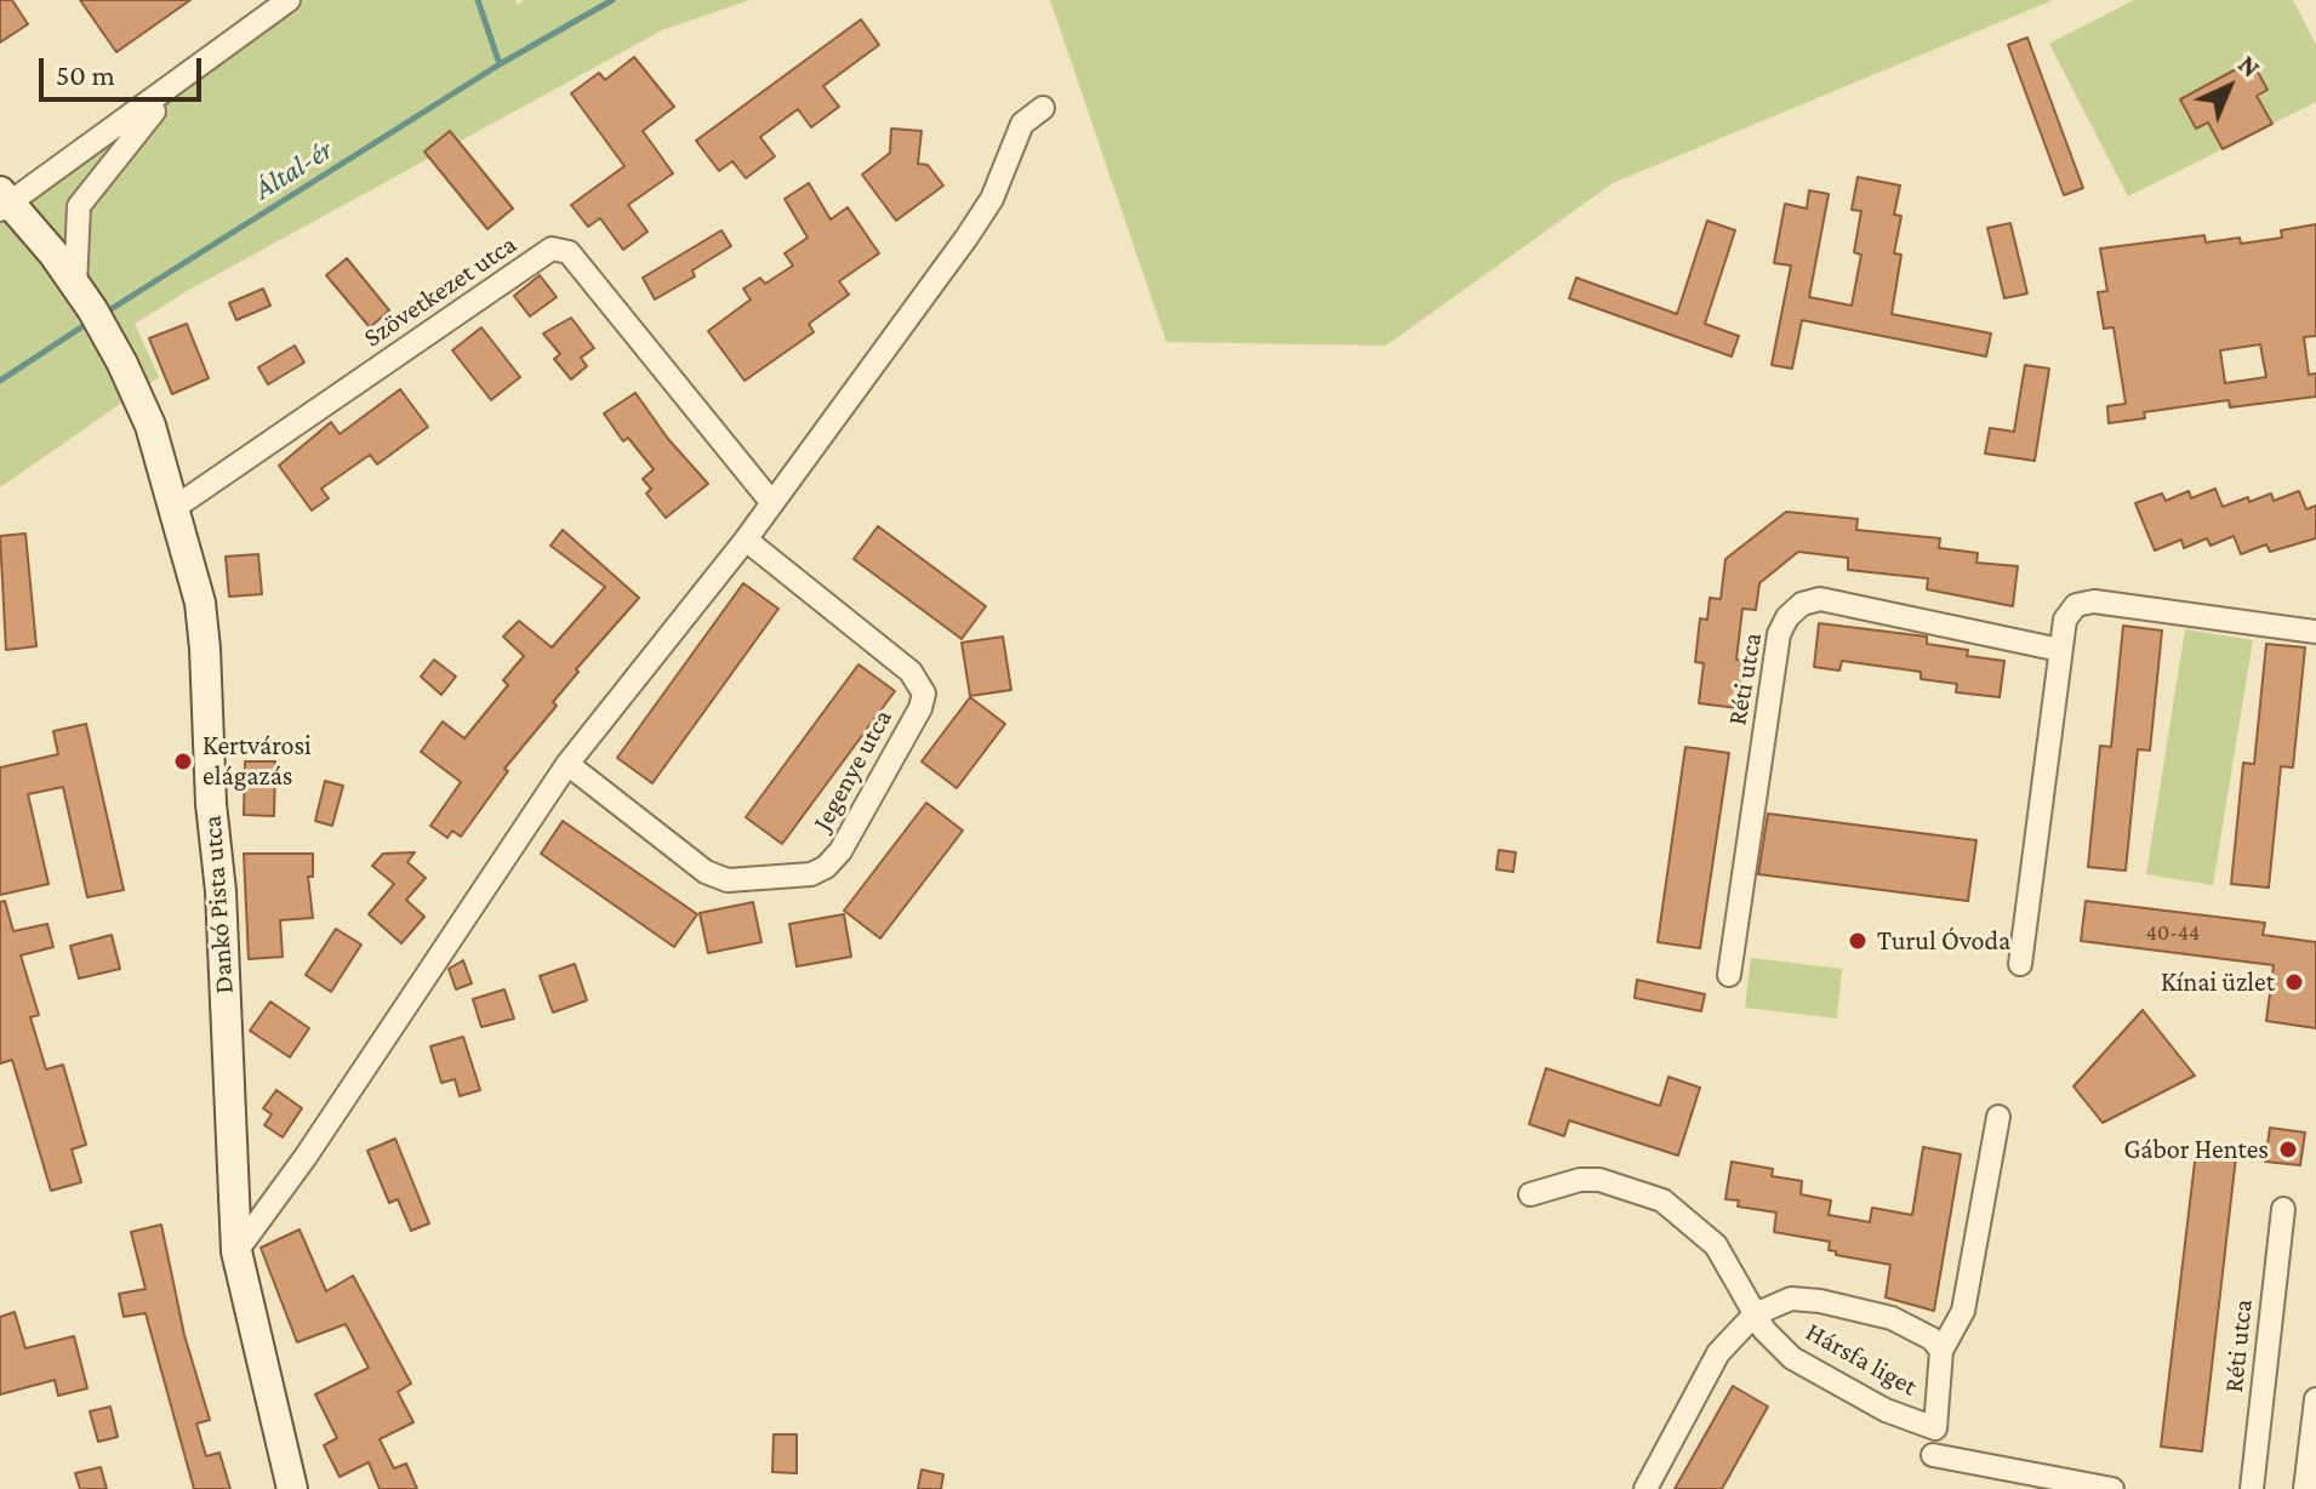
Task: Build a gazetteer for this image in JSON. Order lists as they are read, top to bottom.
{
  "streets": {
    "street": [
      "Szövetkezet utca",
      "Réti utca",
      "Jegenye utca",
      "Dankó Pista utca",
      "Hársfa liget"
    ]
  },
  "crossings": [
    ["Szövetkezet utca", "Dankó Pista utca"]
  ],
  "water": ["Által-ér"],
  "places": [
    "Kertvárosi elágazás",
    "Turul Óvoda",
    "Kínai üzlet",
    "Gábor Hentes"
  ],
  "house_numbers": ["40-44"],
  "scale_bar": "50 m",
  "north": "top right"
}
